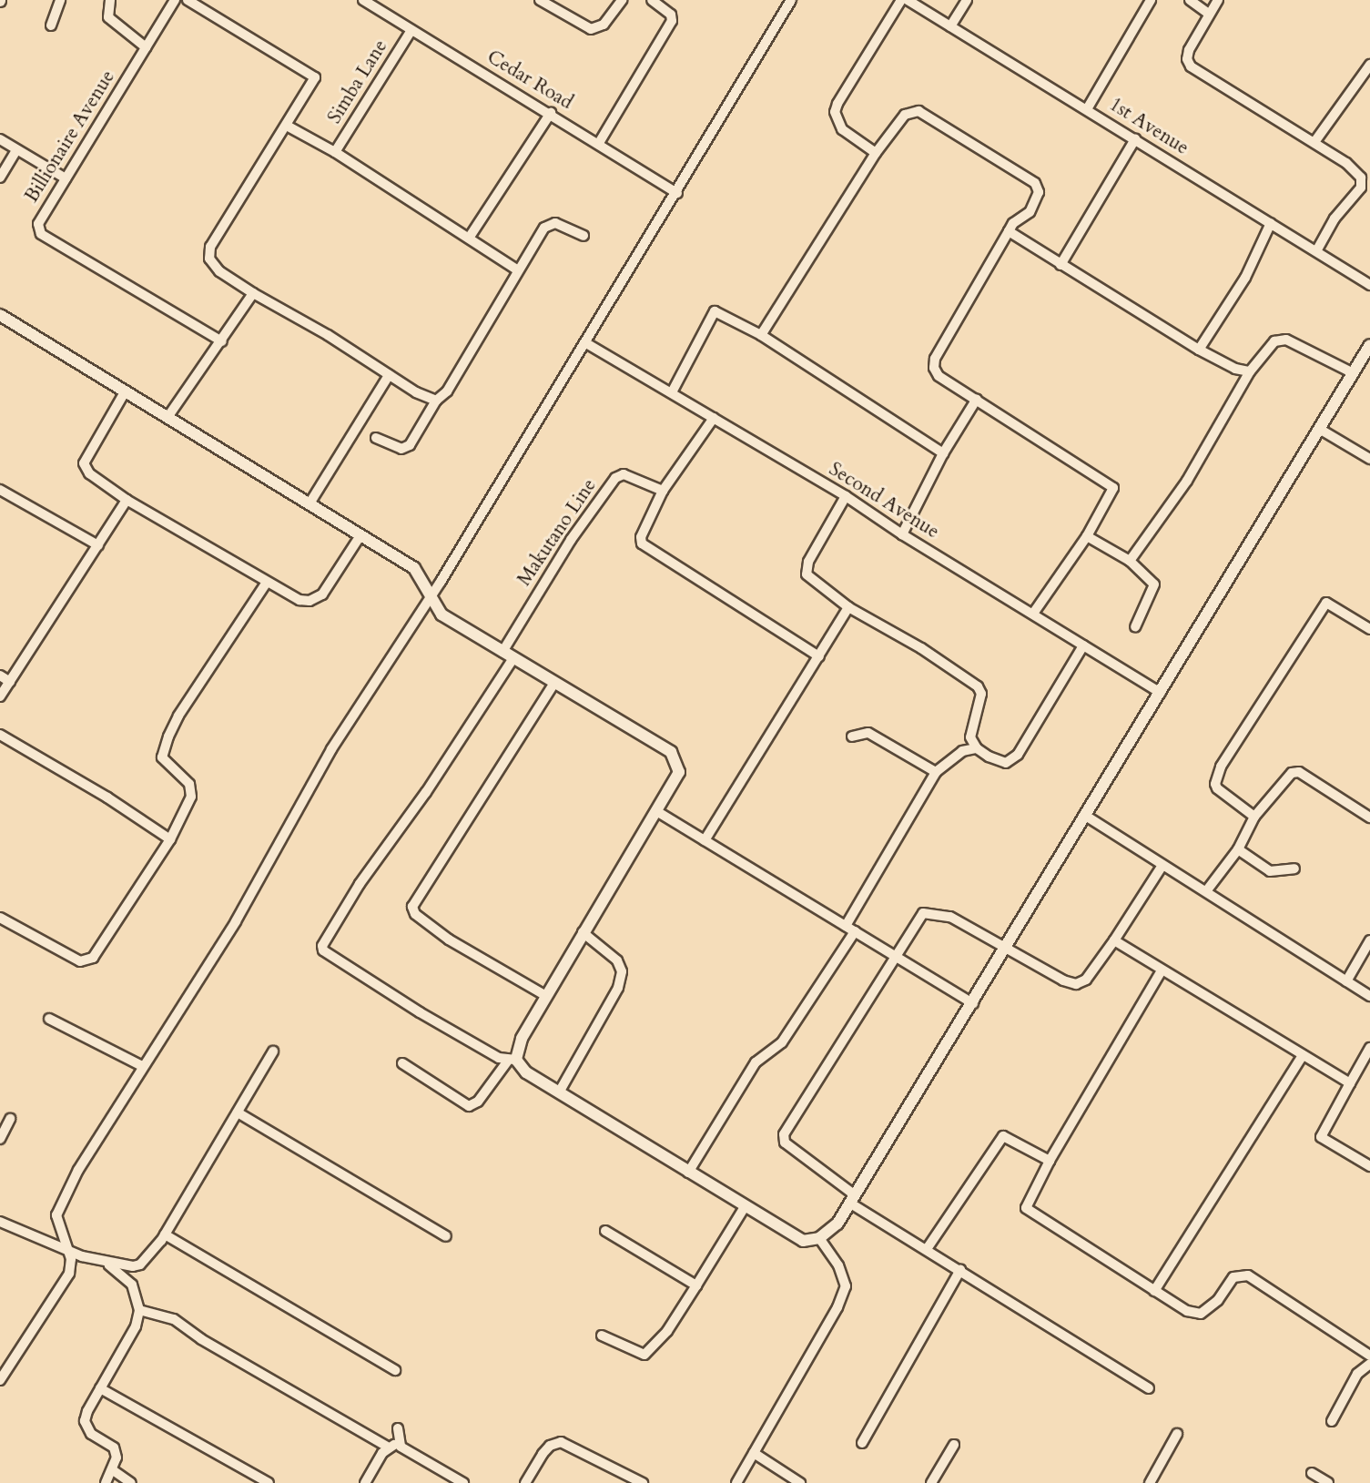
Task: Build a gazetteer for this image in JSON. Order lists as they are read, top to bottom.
{
  "streets": {
    "street": [
      "Cedar Road",
      "Simba Lane",
      "1st Avenue",
      "Billionaire Avenue",
      "Second Avenue",
      "Makutano Line"
    ]
  },
  "crossings": [
    ["Cedar Road", "Simba Lane"]
  ]
}
